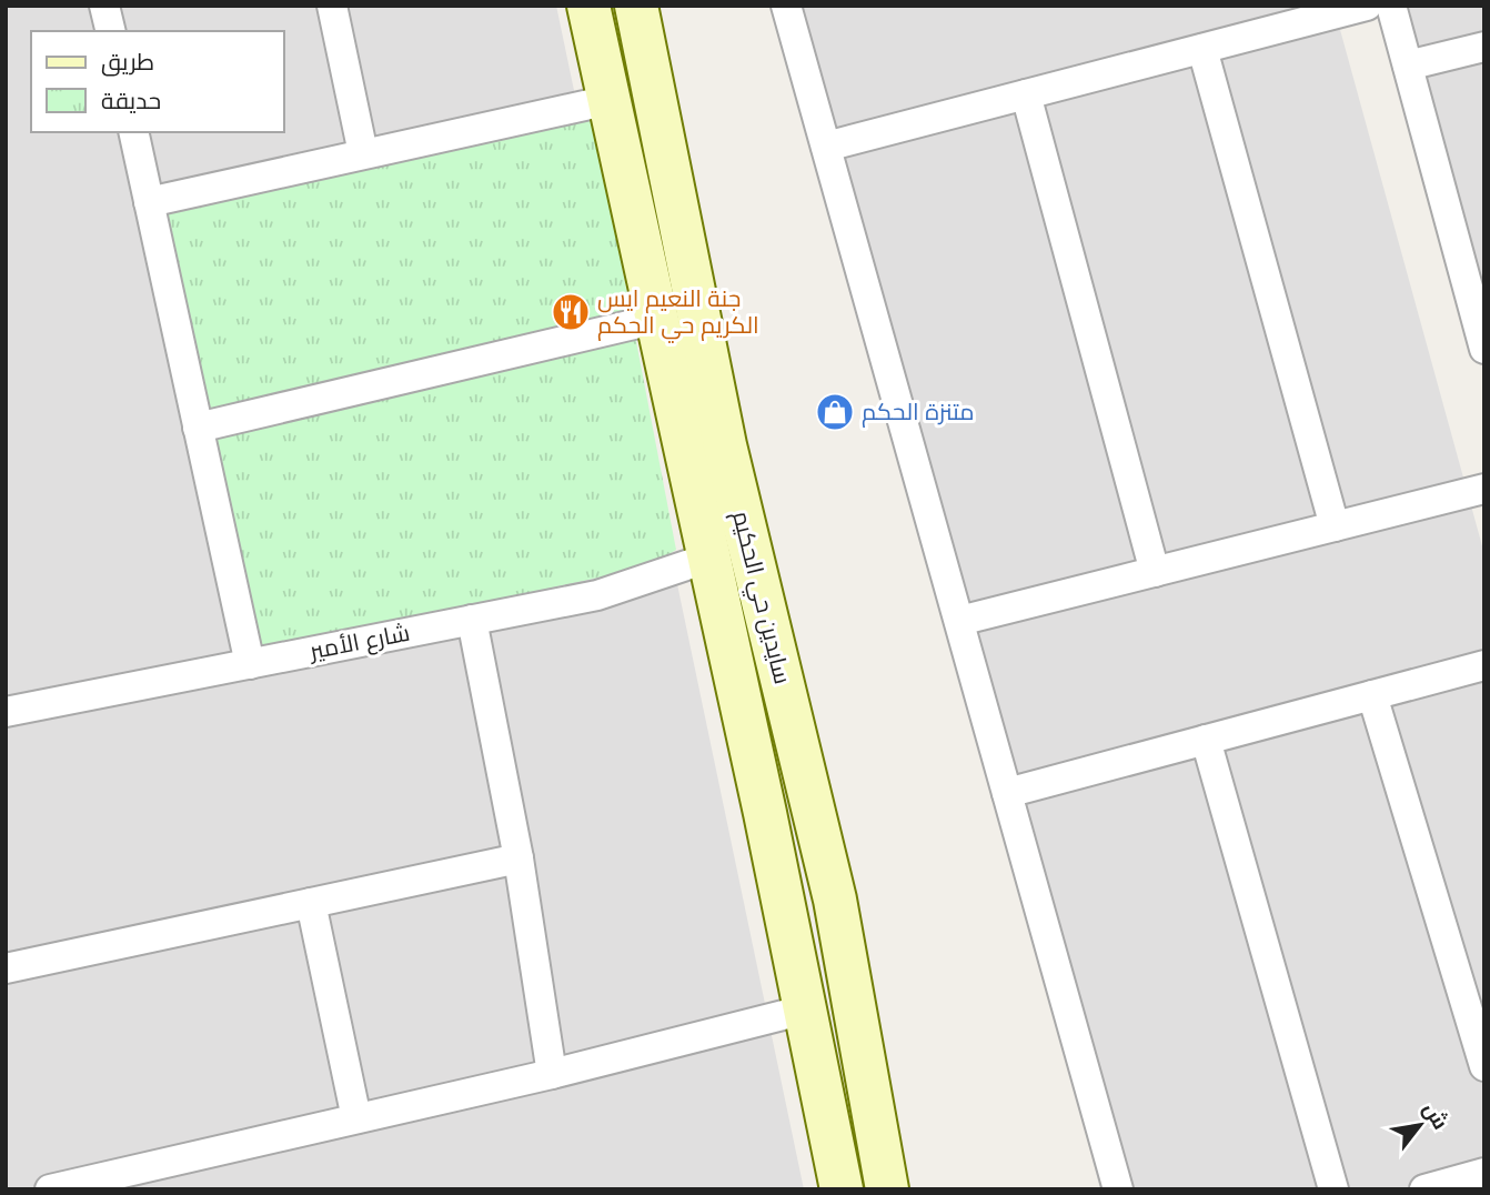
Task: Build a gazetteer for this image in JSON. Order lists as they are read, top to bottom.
{
  "streets": {
    "street": ["سايدين حي الحكيم", "شارع الأمير"]
  },
  "crossings": [
    ["سايدين حي الحكيم", "شارع الأمير"]
  ],
  "places": {
    "restaurant": ["جنة النعيم ايس الكريم حي الحكم"],
    "shop": ["متنزة الحكم"]
  },
  "legend": ["طريق", "حديقة"],
  "north": "top right"
}
